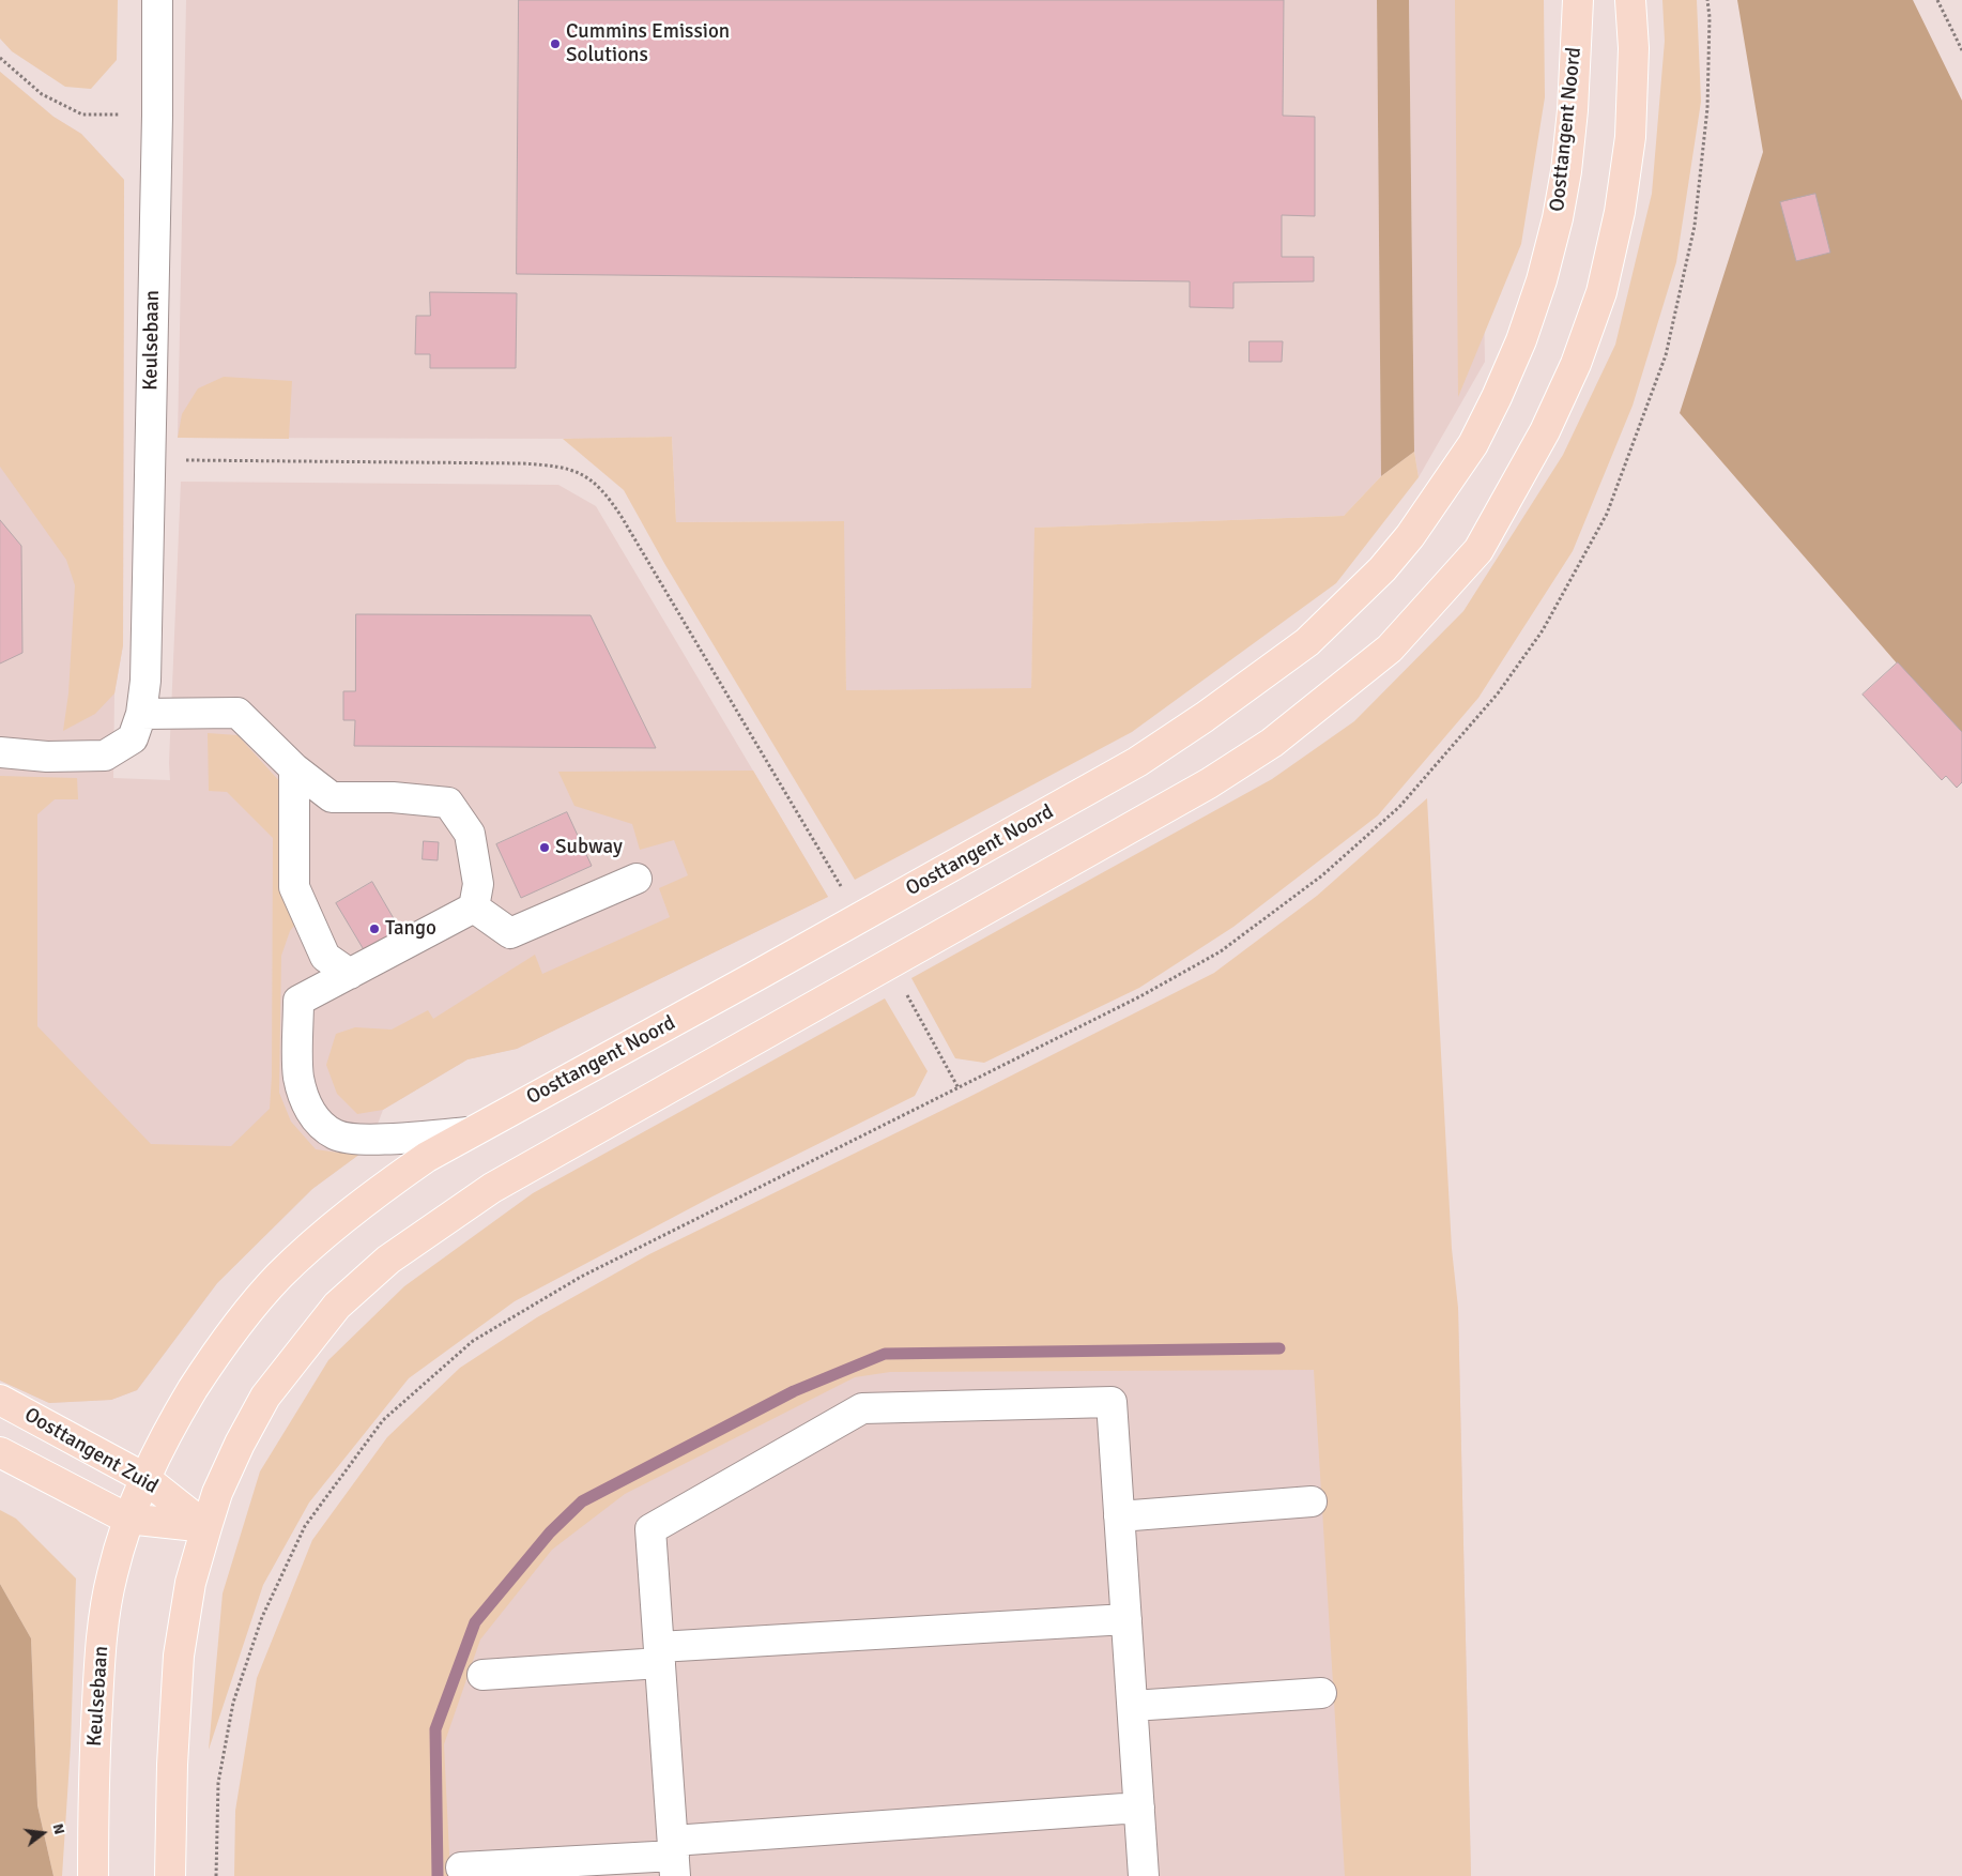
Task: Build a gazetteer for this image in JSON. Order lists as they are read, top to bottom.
{
  "streets": {
    "main road": ["Oosttangent Noord", "Keulsebaan", "Oosttangent Zuid"]
  },
  "crossings": [
    ["Oosttangent Noord", "Keulsebaan"],
    ["Oosttangent Noord", "Oosttangent Zuid"],
    ["Keulsebaan", "Oosttangent Zuid"]
  ],
  "places": ["Cummins Emission Solutions", "Subway", "Tango"],
  "north": "right"
}
